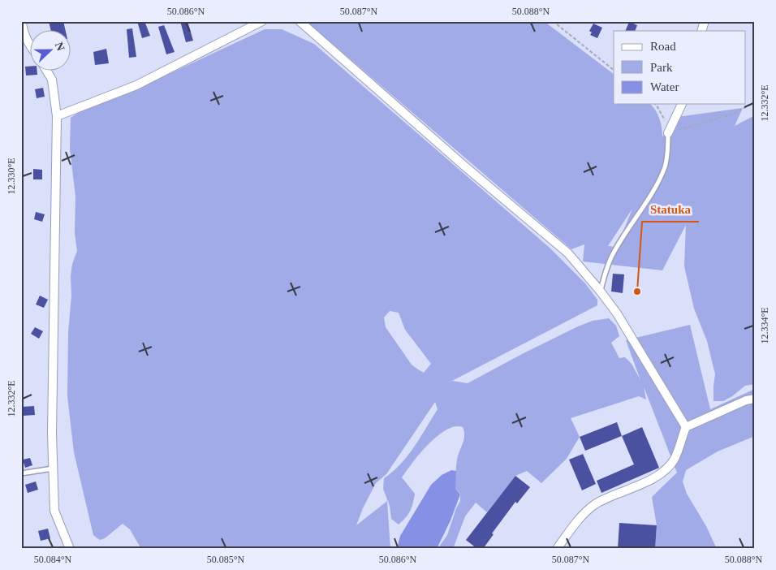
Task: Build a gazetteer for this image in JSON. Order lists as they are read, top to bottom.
{
  "places": ["Statuka"],
  "legend": ["Road", "Park", "Water"],
  "north": "right",
  "coordinates": [
    "50.086°N",
    "50.087°N",
    "50.088°N",
    "12.332°E",
    "12.330°E",
    "12.334°E",
    "50.084°N",
    "50.085°N"
  ]
}
